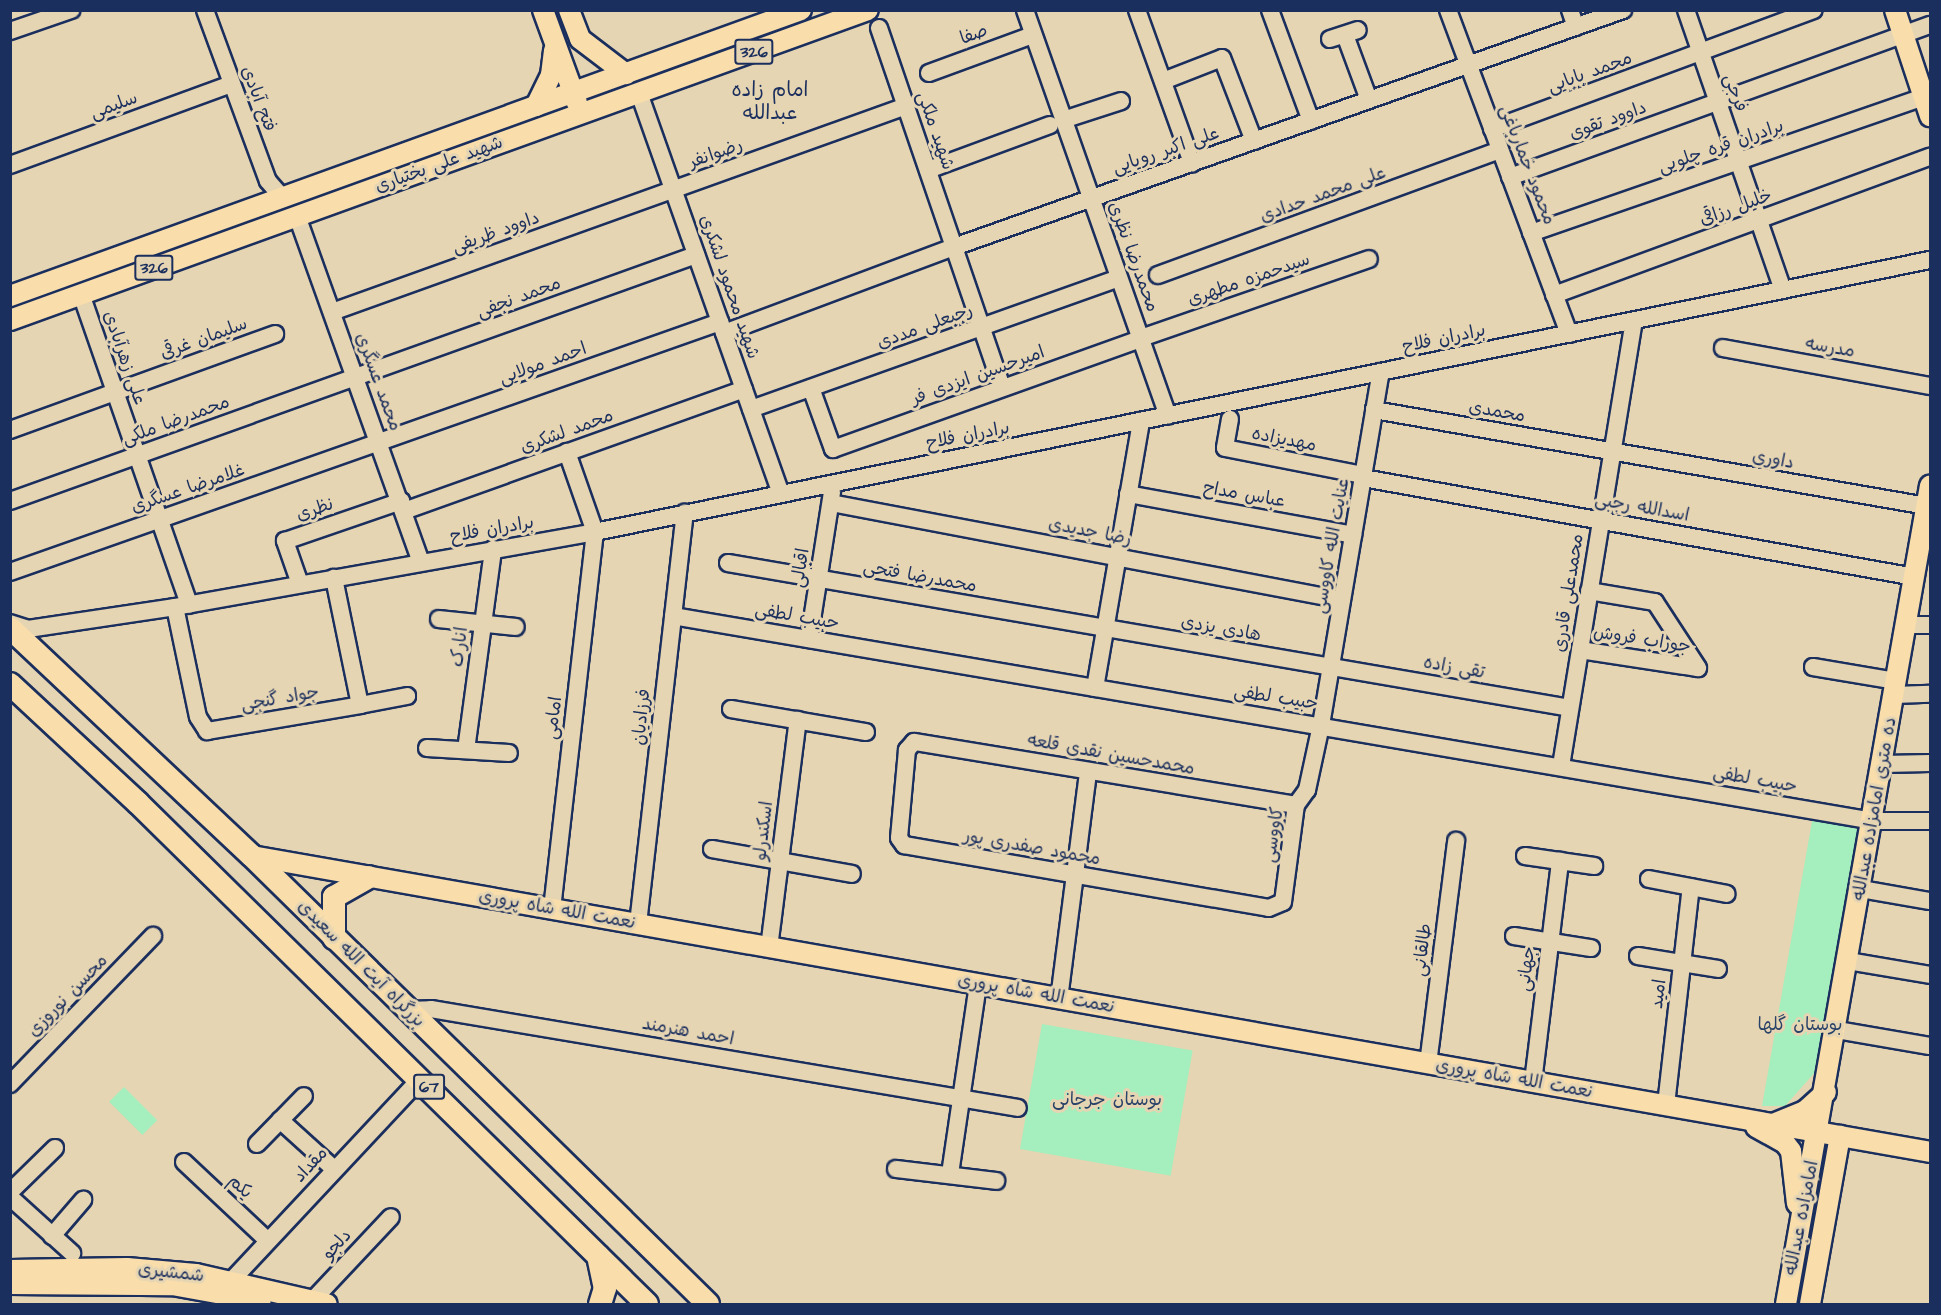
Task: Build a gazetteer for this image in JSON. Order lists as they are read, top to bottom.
{
  "streets": {
    "highway": ["بزرگراه آیت الله سعیدی", "67"],
    "main road": [
      "326",
      "شهید علی بختیاری",
      "ده متری امامزاده عبدالله",
      "نعمت الله شاه پروری",
      "امامزاده عبدالله",
      "شمشیری"
    ],
    "street": [
      "صفا",
      "محمد بابایی",
      "فرجی",
      "فتح آبادی",
      "سلیمی",
      "داوود تقوی",
      "شهید ملکی",
      "برادران قره چلویی",
      "علی اکبر رویایی",
      "رضوانفر",
      "محمود خمارباغی",
      "علی محمد حدادی",
      "خلیل رزاقی",
      "داوود ظریفی",
      "محمدرضا نظری",
      "سیدحمزه مطهری",
      "شهید محمود لشکری",
      "محمد نجفی",
      "رجبعلی مددی",
      "سلیمان غرقی",
      "برادران فلاح",
      "مدرسه",
      "علی زهرآبادی",
      "احمد مولایی",
      "امیرحسین ایزدی فر",
      "محمد عسگری",
      "محمدی",
      "محمدرضا ملکی",
      "محمد لشکری",
      "مهدیزاده",
      "داوری",
      "غلامرضا عسگری",
      "عباس مداح",
      "اسدالله رجبی",
      "نظری",
      "رضا جدیدی",
      "عنایت‌ الله کاووسی",
      "اقبالی",
      "محمدرضا فتحی",
      "محمدعلی قادری",
      "حبیب لطفی",
      "هادی یزدی",
      "جوراب فروش",
      "انارک",
      "تقی زاده",
      "جواد گنجی",
      "فرزادیان",
      "امامی",
      "محمدحسین نقدی قلعه",
      "اسکندرلو",
      "کاووسی",
      "محمود صفدری پور",
      "طالقانی",
      "جهانی",
      "امید",
      "محسن نوروزی",
      "احمد هنرمند",
      "مقداد",
      "یکم",
      "دلجو"
    ]
  },
  "crossings": [
    ["صفا", "محمدرضا نظری"],
    ["326", "شهید علی بختیاری"],
    ["محمد بابایی", "فرجی"],
    ["محمد بابایی", "محمود خمارباغی"],
    ["فرجی", "داوود تقوی"],
    ["فرجی", "برادران قره چلویی"],
    ["فرجی", "خلیل رزاقی"],
    ["فرجی", "برادران فلاح"],
    ["فتح آبادی", "سلیمی"],
    ["فتح آبادی", "شهید علی بختیاری"],
    ["داوود تقوی", "محمود خمارباغی"],
    ["شهید ملکی", "علی اکبر رویایی"],
    ["شهید ملکی", "رضوانفر"],
    ["شهید ملکی", "رجبعلی مددی"],
    ["شهید ملکی", "امیرحسین ایزدی فر"],
    ["برادران قره چلویی", "محمود خمارباغی"],
    ["علی اکبر رویایی", "محمود خمارباغی"],
    ["علی اکبر رویایی", "محمدرضا نظری"],
    ["علی اکبر رویایی", "شهید محمود لشکری"],
    ["علی اکبر رویایی", "احمد مولایی"],
    ["رضوانفر", "داوود ظریفی"],
    ["رضوانفر", "شهید محمود لشکری"],
    ["شهید علی بختیاری", "شهید محمود لشکری"],
    ["شهید علی بختیاری", "علی زهرآبادی"],
    ["شهید علی بختیاری", "محمد عسگری"],
    ["محمود خمارباغی", "علی محمد حدادی"],
    ["محمود خمارباغی", "خلیل رزاقی"],
    ["محمود خمارباغی", "برادران فلاح"],
    ["داوود ظریفی", "شهید محمود لشکری"],
    ["داوود ظریفی", "محمد عسگری"],
    ["محمدرضا نظری", "سیدحمزه مطهری"],
    ["محمدرضا نظری", "برادران فلاح"],
    ["محمدرضا نظری", "امیرحسین ایزدی فر"],
    ["سیدحمزه مطهری", "امیرحسین ایزدی فر"],
    ["شهید محمود لشکری", "محمد نجفی"],
    ["شهید محمود لشکری", "رجبعلی مددی"],
    ["شهید محمود لشکری", "برادران فلاح"],
    ["شهید محمود لشکری", "احمد مولایی"],
    ["شهید محمود لشکری", "محمد لشکری"],
    ["محمد نجفی", "محمد عسگری"],
    ["محمد نجفی", "محمدرضا ملکی"],
    ["رجبعلی مددی", "امیرحسین ایزدی فر"],
    ["سلیمان غرقی", "علی زهرآبادی"],
    ["برادران فلاح", "علی زهرآبادی"],
    ["برادران فلاح", "محمد عسگری"],
    ["برادران فلاح", "نظری"],
    ["برادران فلاح", "عنایت‌ الله کاووسی"],
    ["برادران فلاح", "اقبالی"],
    ["برادران فلاح", "محمدعلی قادری"],
    ["برادران فلاح", "انارک"],
    ["برادران فلاح", "جواد گنجی"],
    ["برادران فلاح", "فرزادیان"],
    ["برادران فلاح", "امامی"],
    ["علی زهرآبادی", "محمدرضا ملکی"],
    ["علی زهرآبادی", "غلامرضا عسگری"],
    ["علی زهرآبادی", "جواد گنجی"],
    ["احمد مولایی", "محمد عسگری"],
    ["احمد مولایی", "غلامرضا عسگری"],
    ["محمد عسگری", "محمدرضا ملکی"],
    ["محمد عسگری", "محمد لشکری"],
    ["محمد عسگری", "غلامرضا عسگری"],
    ["محمد عسگری", "نظری"],
    ["محمدی", "داوری"],
    ["محمدی", "عنایت‌ الله کاووسی"],
    ["محمدی", "محمدعلی قادری"],
    ["محمد لشکری", "نظری"],
    ["مهدیزاده", "اسدالله رجبی"],
    ["مهدیزاده", "عنایت‌ الله کاووسی"],
    ["داوری", "محمدعلی قادری"],
    ["داوری", "ده متری امامزاده عبدالله"],
    ["عباس مداح", "عنایت‌ الله کاووسی"],
    ["اسدالله رجبی", "عنایت‌ الله کاووسی"],
    ["اسدالله رجبی", "محمدعلی قادری"],
    ["اسدالله رجبی", "ده متری امامزاده عبدالله"],
    ["رضا جدیدی", "عنایت‌ الله کاووسی"],
    ["رضا جدیدی", "اقبالی"],
    ["عنایت‌ الله کاووسی", "حبیب لطفی"],
    ["عنایت‌ الله کاووسی", "هادی یزدی"],
    ["عنایت‌ الله کاووسی", "تقی زاده"],
    ["عنایت‌ الله کاووسی", "کاووسی"],
    ["اقبالی", "محمدرضا فتحی"],
    ["اقبالی", "حبیب لطفی"],
    ["محمدرضا فتحی", "هادی یزدی"],
    ["محمدعلی قادری", "حبیب لطفی"],
    ["محمدعلی قادری", "جوراب فروش"],
    ["محمدعلی قادری", "تقی زاده"],
    ["حبیب لطفی", "فرزادیان"],
    ["حبیب لطفی", "ده متری امامزاده عبدالله"],
    ["حبیب لطفی", "کاووسی"],
    ["هادی یزدی", "تقی زاده"],
    ["فرزادیان", "نعمت الله شاه پروری"],
    ["امامی", "نعمت الله شاه پروری"],
    ["محمدحسین نقدی قلعه", "کاووسی"],
    ["محمدحسین نقدی قلعه", "محمود صفدری پور"],
    ["ده متری امامزاده عبدالله", "نعمت الله شاه پروری"],
    ["ده متری امامزاده عبدالله", "امامزاده عبدالله"],
    ["اسکندرلو", "نعمت الله شاه پروری"],
    ["کاووسی", "محمود صفدری پور"],
    ["نعمت الله شاه پروری", "طالقانی"],
    ["نعمت الله شاه پروری", "بزرگراه آیت الله سعیدی"],
    ["نعمت الله شاه پروری", "جهانی"],
    ["نعمت الله شاه پروری", "امید"],
    ["نعمت الله شاه پروری", "امامزاده عبدالله"],
    ["بزرگراه آیت الله سعیدی", "احمد هنرمند"],
    ["67", "مقداد"],
    ["مقداد", "یکم"],
    ["مقداد", "شمشیری"],
    ["دلجو", "شمشیری"]
  ],
  "districts": ["امام زاده عبدالله"],
  "parks": ["بوستان گلها", "بوستان جرجانی"]
}
